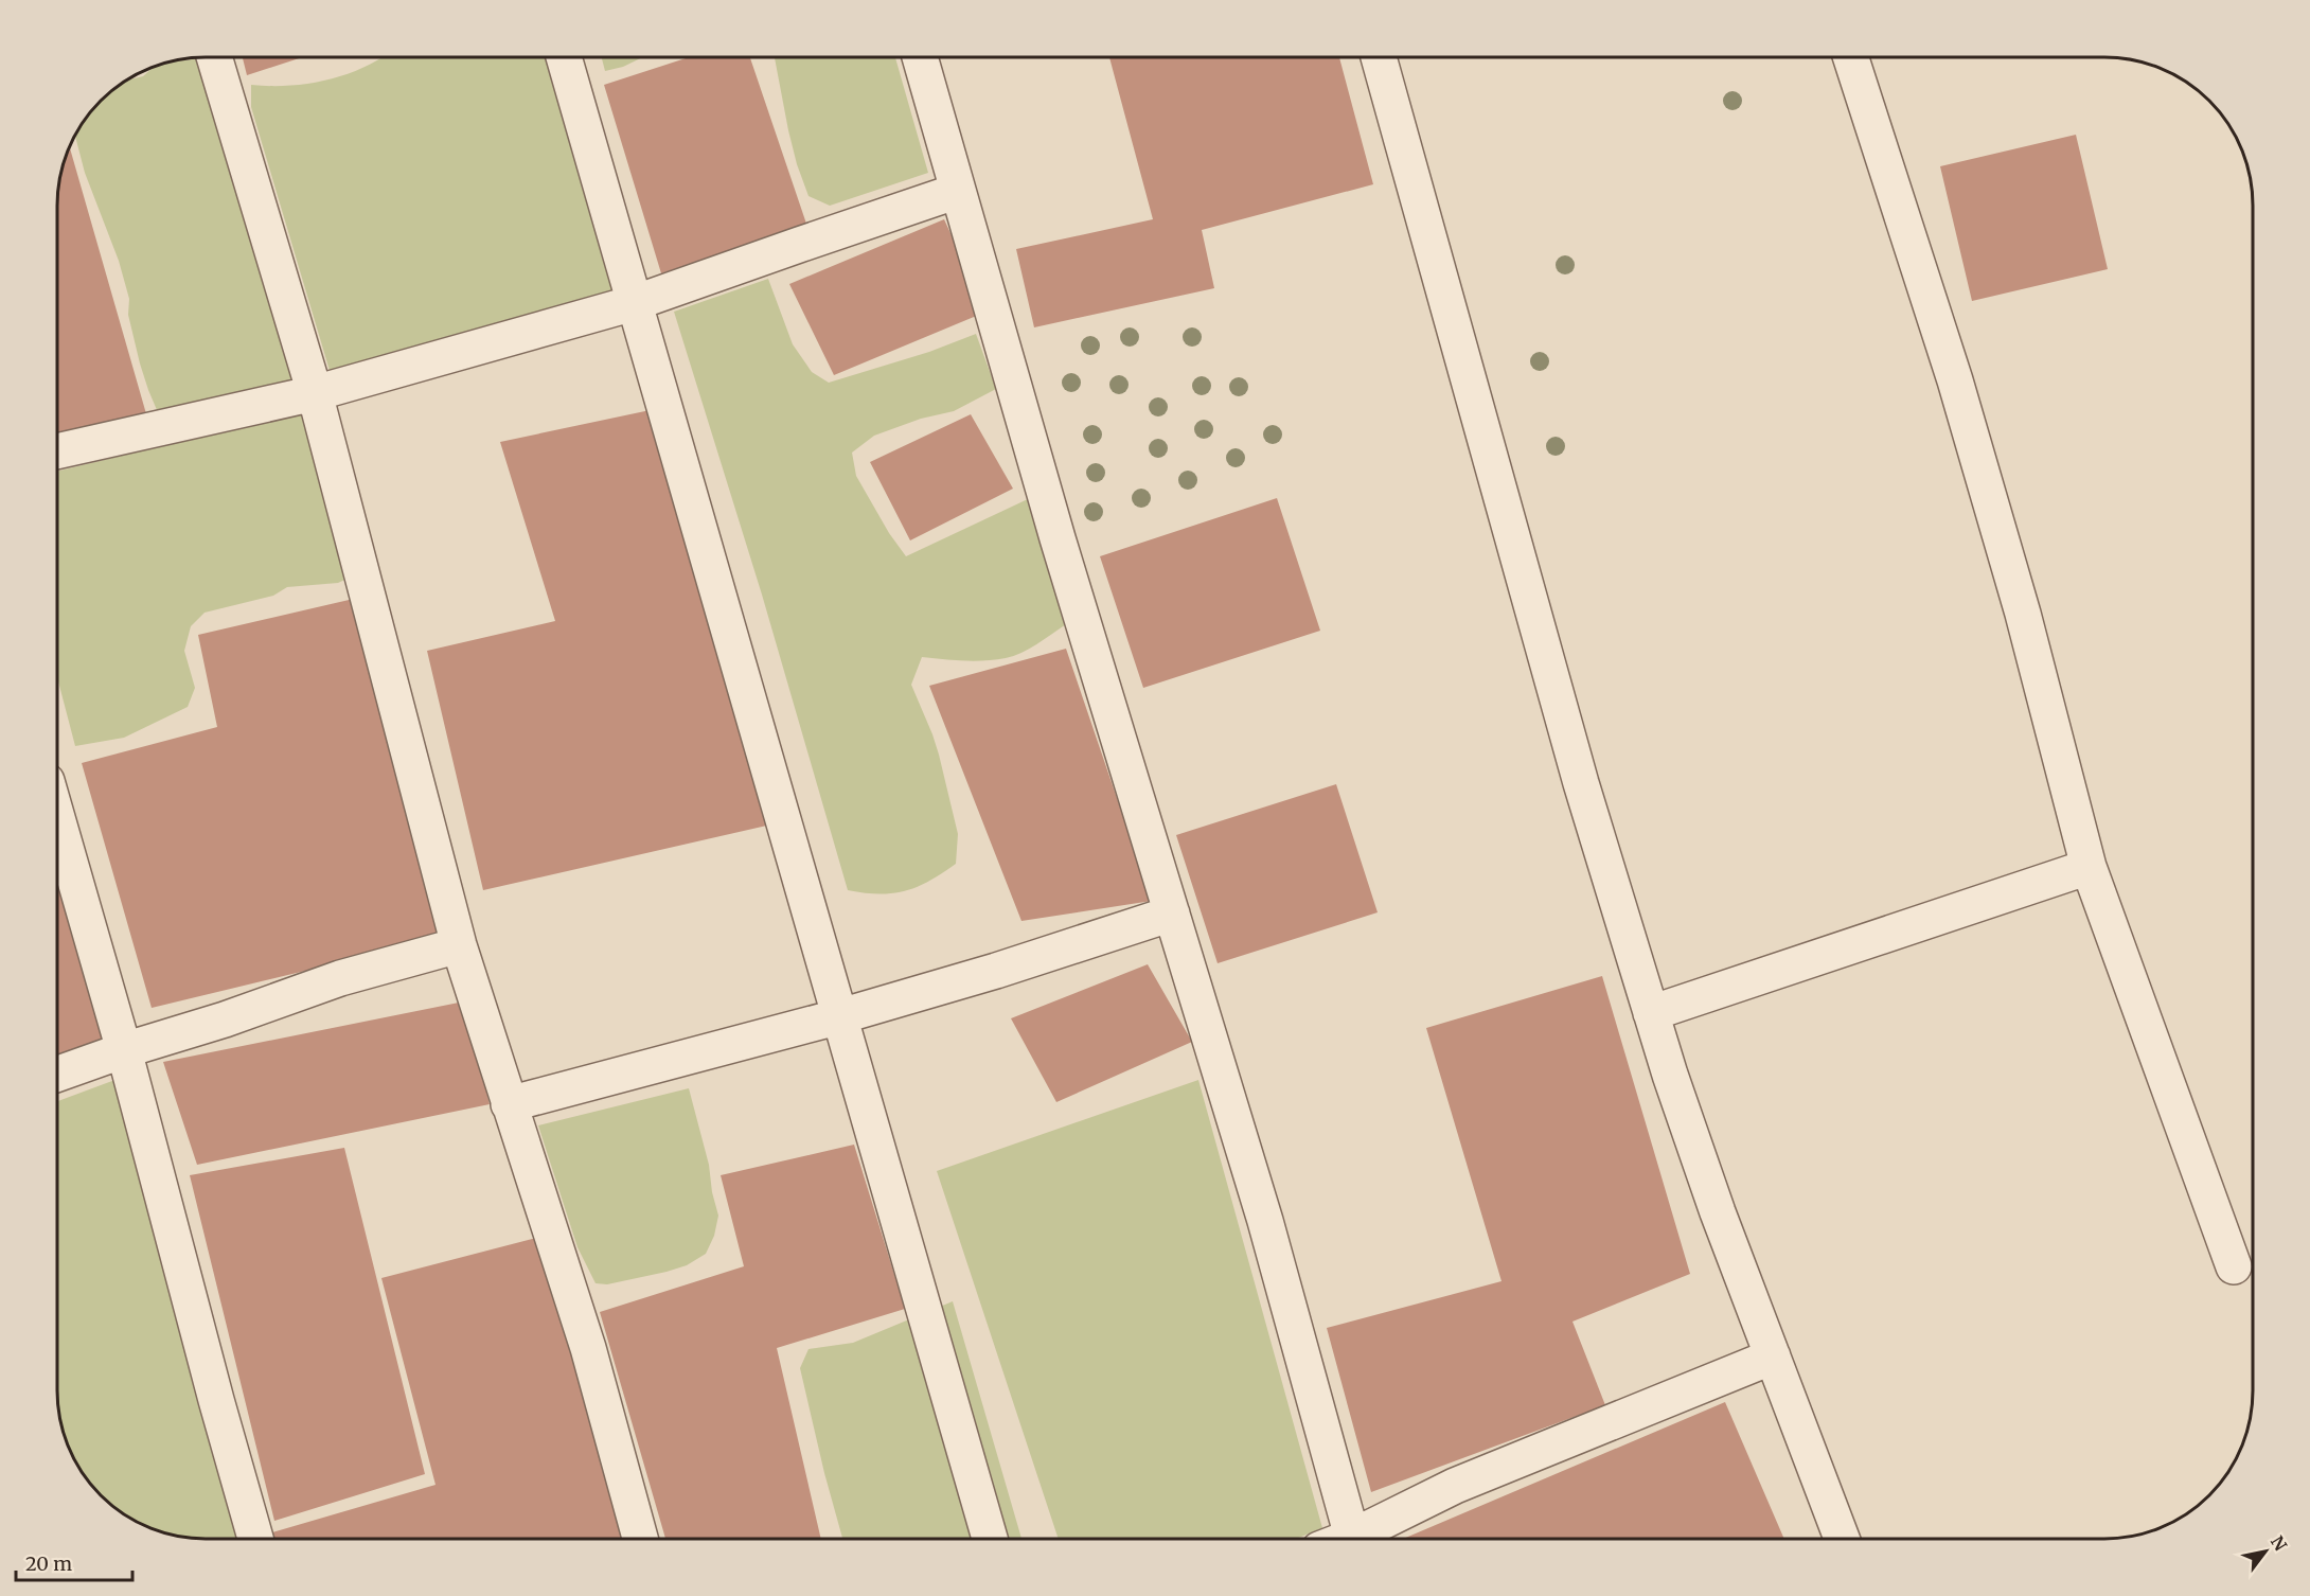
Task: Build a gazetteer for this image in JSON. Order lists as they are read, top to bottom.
{
  "scale_bar": "20 m",
  "north": "top right"
}
